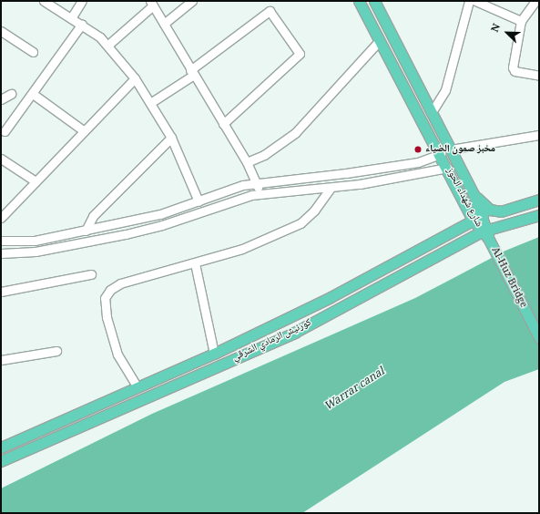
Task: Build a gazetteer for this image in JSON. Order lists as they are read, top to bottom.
{
  "streets": {
    "main road": ["شارع شهداء الحوز", "Al-Huz Bridge", "كورنيش الرمادي الشرقي"]
  },
  "crossings": [
    ["شارع شهداء الحوز", "Al-Huz Bridge"],
    ["شارع شهداء الحوز", "كورنيش الرمادي الشرقي"],
    ["Al-Huz Bridge", "كورنيش الرمادي الشرقي"]
  ],
  "water": ["Warrar canal"],
  "places": ["مخبز صمون الضياء"],
  "north": "top left"
}
